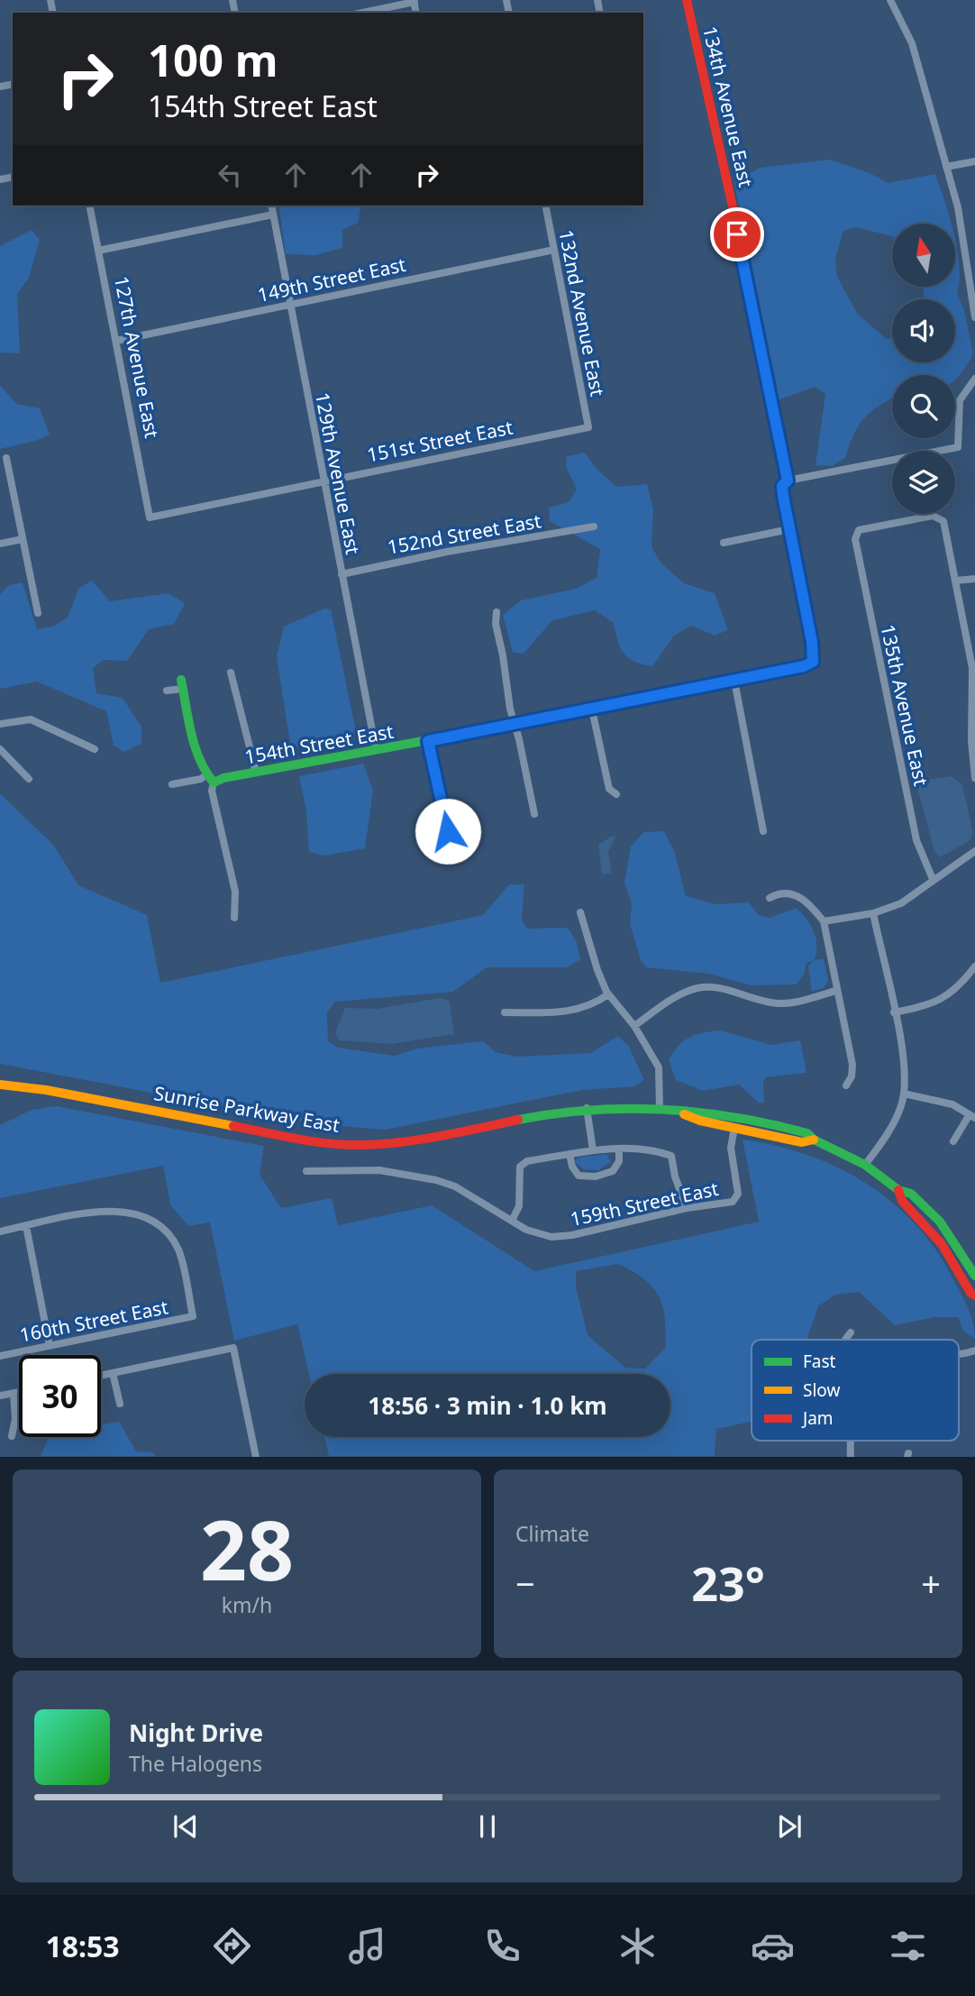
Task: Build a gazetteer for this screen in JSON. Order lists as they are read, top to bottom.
{
  "streets": {
    "street": [
      "134th Avenue East",
      "149th Street East",
      "132nd Avenue East",
      "127th Avenue East",
      "151st Street East",
      "129th Avenue East",
      "152nd Street East",
      "135th Avenue East",
      "154th Street East",
      "Sunrise Parkway East",
      "159th Street East",
      "160th Street East"
    ]
  },
  "crossings": [
    ["134th Avenue East", "154th Street East"],
    ["149th Street East", "132nd Avenue East"],
    ["149th Street East", "127th Avenue East"],
    ["149th Street East", "129th Avenue East"],
    ["132nd Avenue East", "151st Street East"],
    ["127th Avenue East", "151st Street East"],
    ["151st Street East", "129th Avenue East"],
    ["129th Avenue East", "152nd Street East"],
    ["129th Avenue East", "154th Street East"],
    ["Sunrise Parkway East", "159th Street East"]
  ],
  "legend": ["Fast", "Slow", "Jam"],
  "north": "top",
  "page": {
    "turn": ["100 m", "154th Street East"],
    "limit": "30",
    "trip": "18:56 · 3 min · 1.0 km",
    "tile": [
      ["28", "km/h"],
      "Climate"
    ],
    "heat": ["−", "23°", "+"],
    "song": ["Night Drive", "The Halogens"],
    "tabs": "18:53"
  }
}
